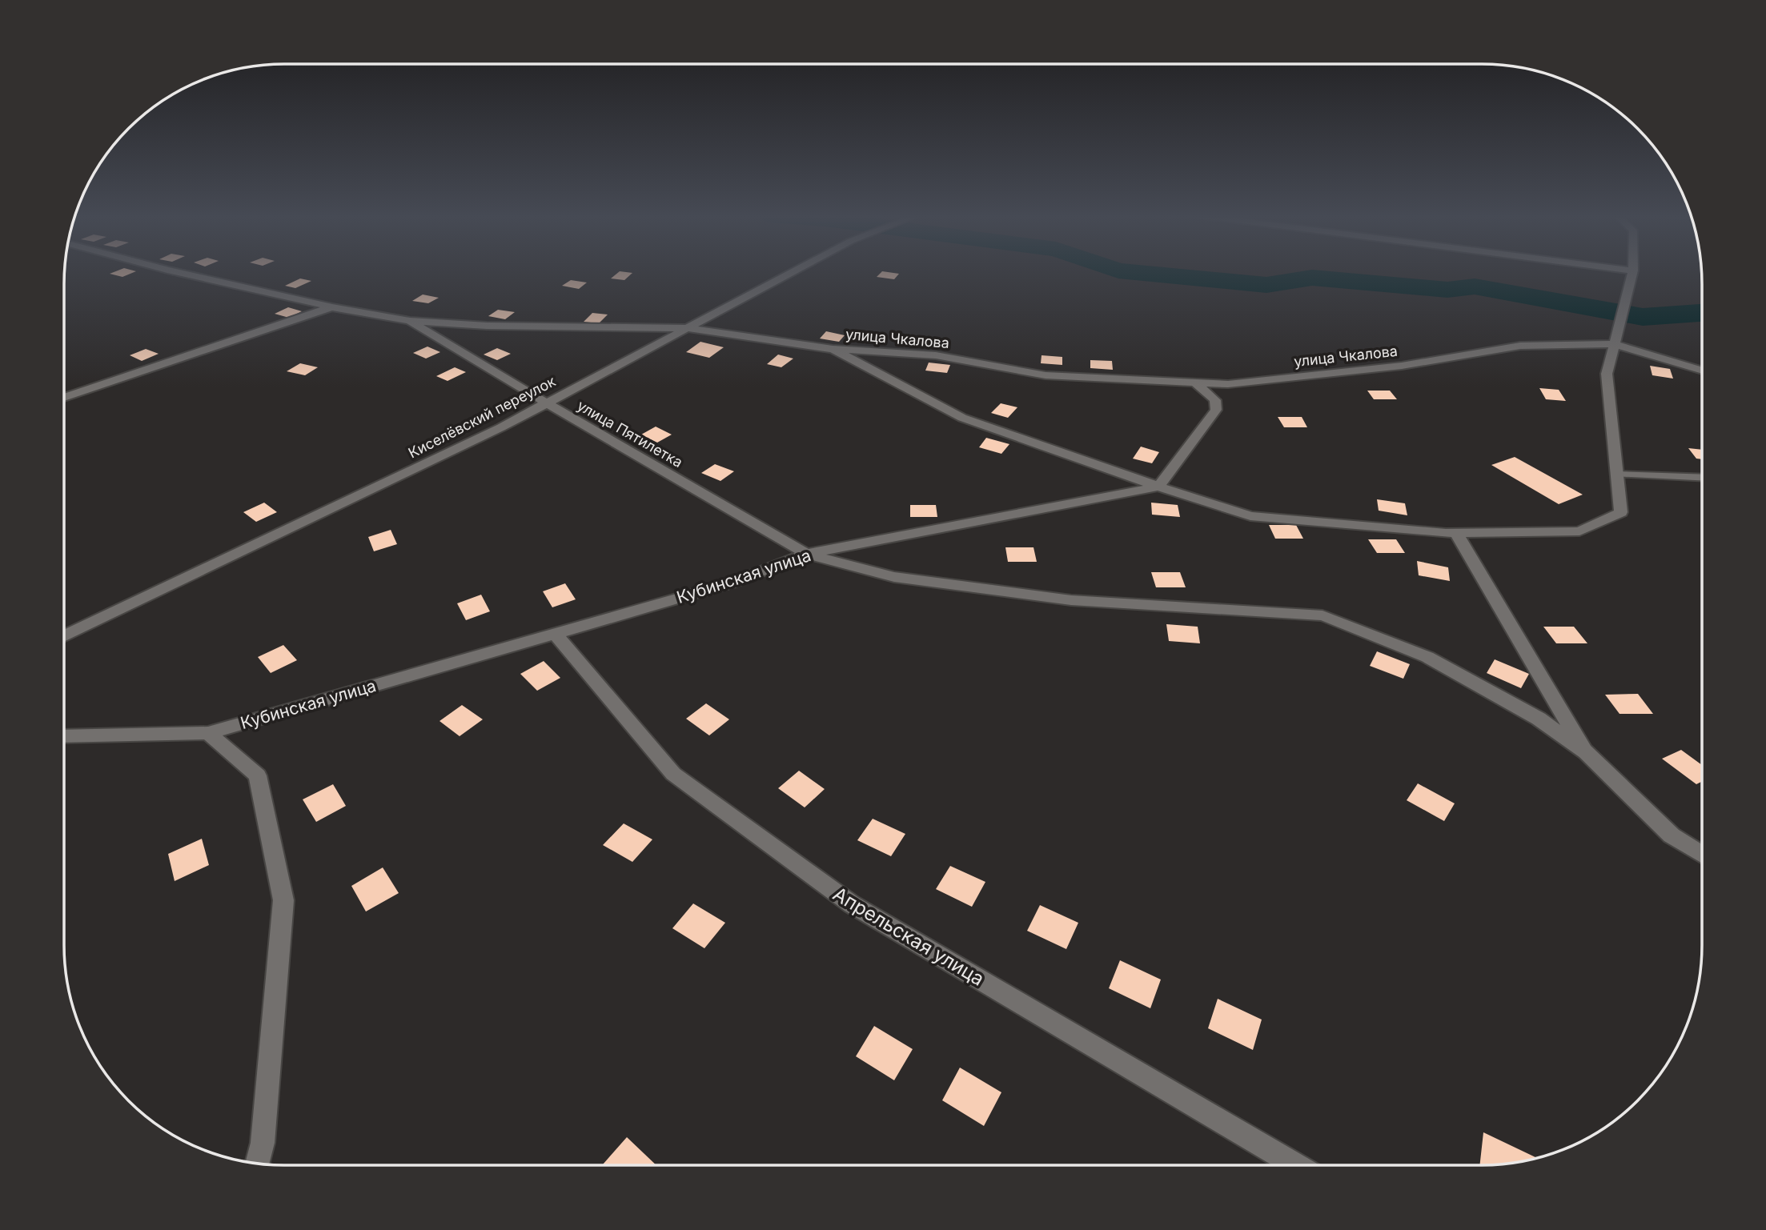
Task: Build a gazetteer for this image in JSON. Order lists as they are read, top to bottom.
{
  "streets": {
    "street": [
      "улица Чкалова",
      "Киселёвский переулок",
      "улица Пятилетка",
      "Кубинская улица",
      "Апрельская улица"
    ]
  },
  "crossings": [
    ["улица Чкалова", "улица Пятилетка"],
    ["улица Чкалова", "Кубинская улица"],
    ["Киселёвский переулок", "улица Пятилетка"],
    ["улица Пятилетка", "Кубинская улица"],
    ["Кубинская улица", "Апрельская улица"]
  ]
}
